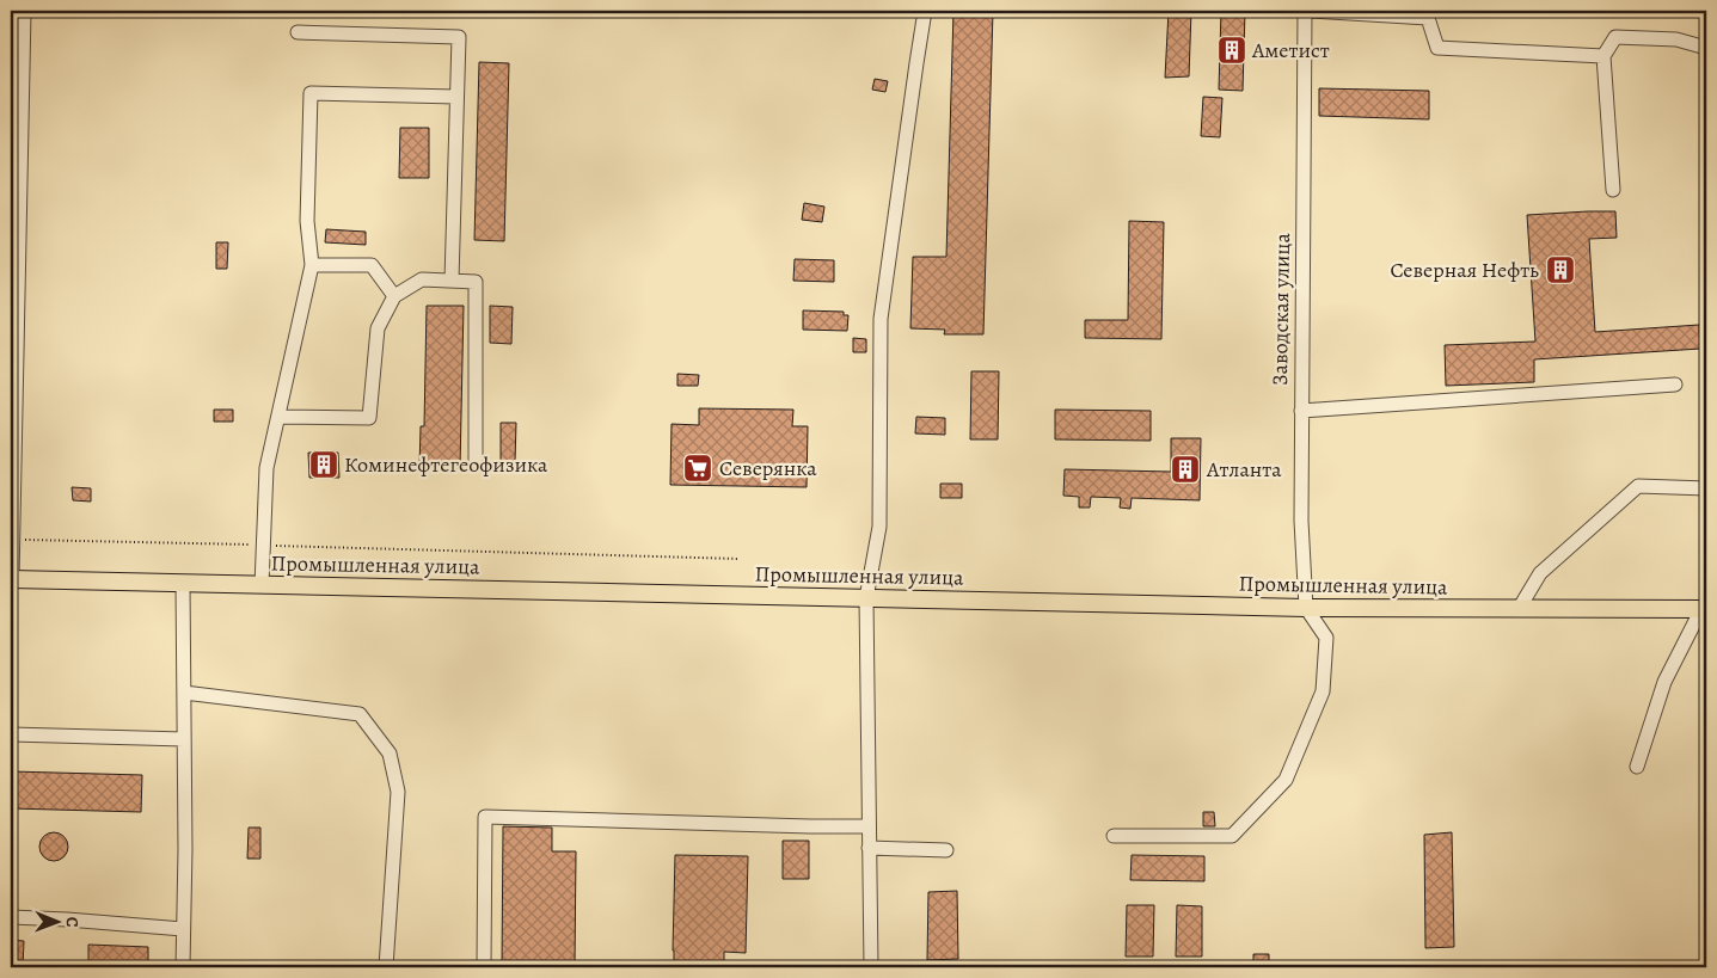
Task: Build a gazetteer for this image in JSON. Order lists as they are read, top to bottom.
{
  "streets": {
    "main road": ["Промышленная улица"],
    "street": ["Заводская улица"]
  },
  "crossings": [
    ["Заводская улица", "Промышленная улица"]
  ],
  "places": {
    "building": [
      "Аметист",
      "Северная Нефть",
      "Коминефтегеофизика",
      "Атланта"
    ],
    "supermarket": ["Северянка"]
  },
  "north": "right"
}
